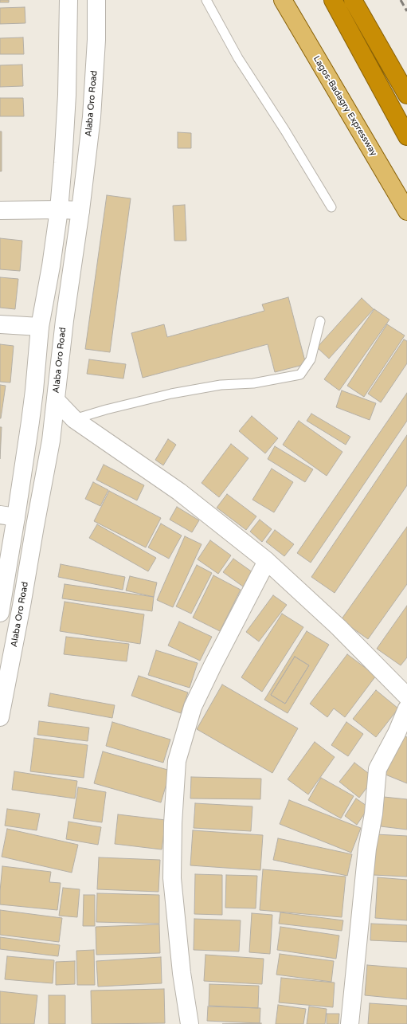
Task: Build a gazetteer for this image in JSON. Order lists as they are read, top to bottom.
{
  "streets": {
    "main road": ["Lagos-Badagry Expressway"],
    "street": ["Alaba Oro Road"]
  }
}
